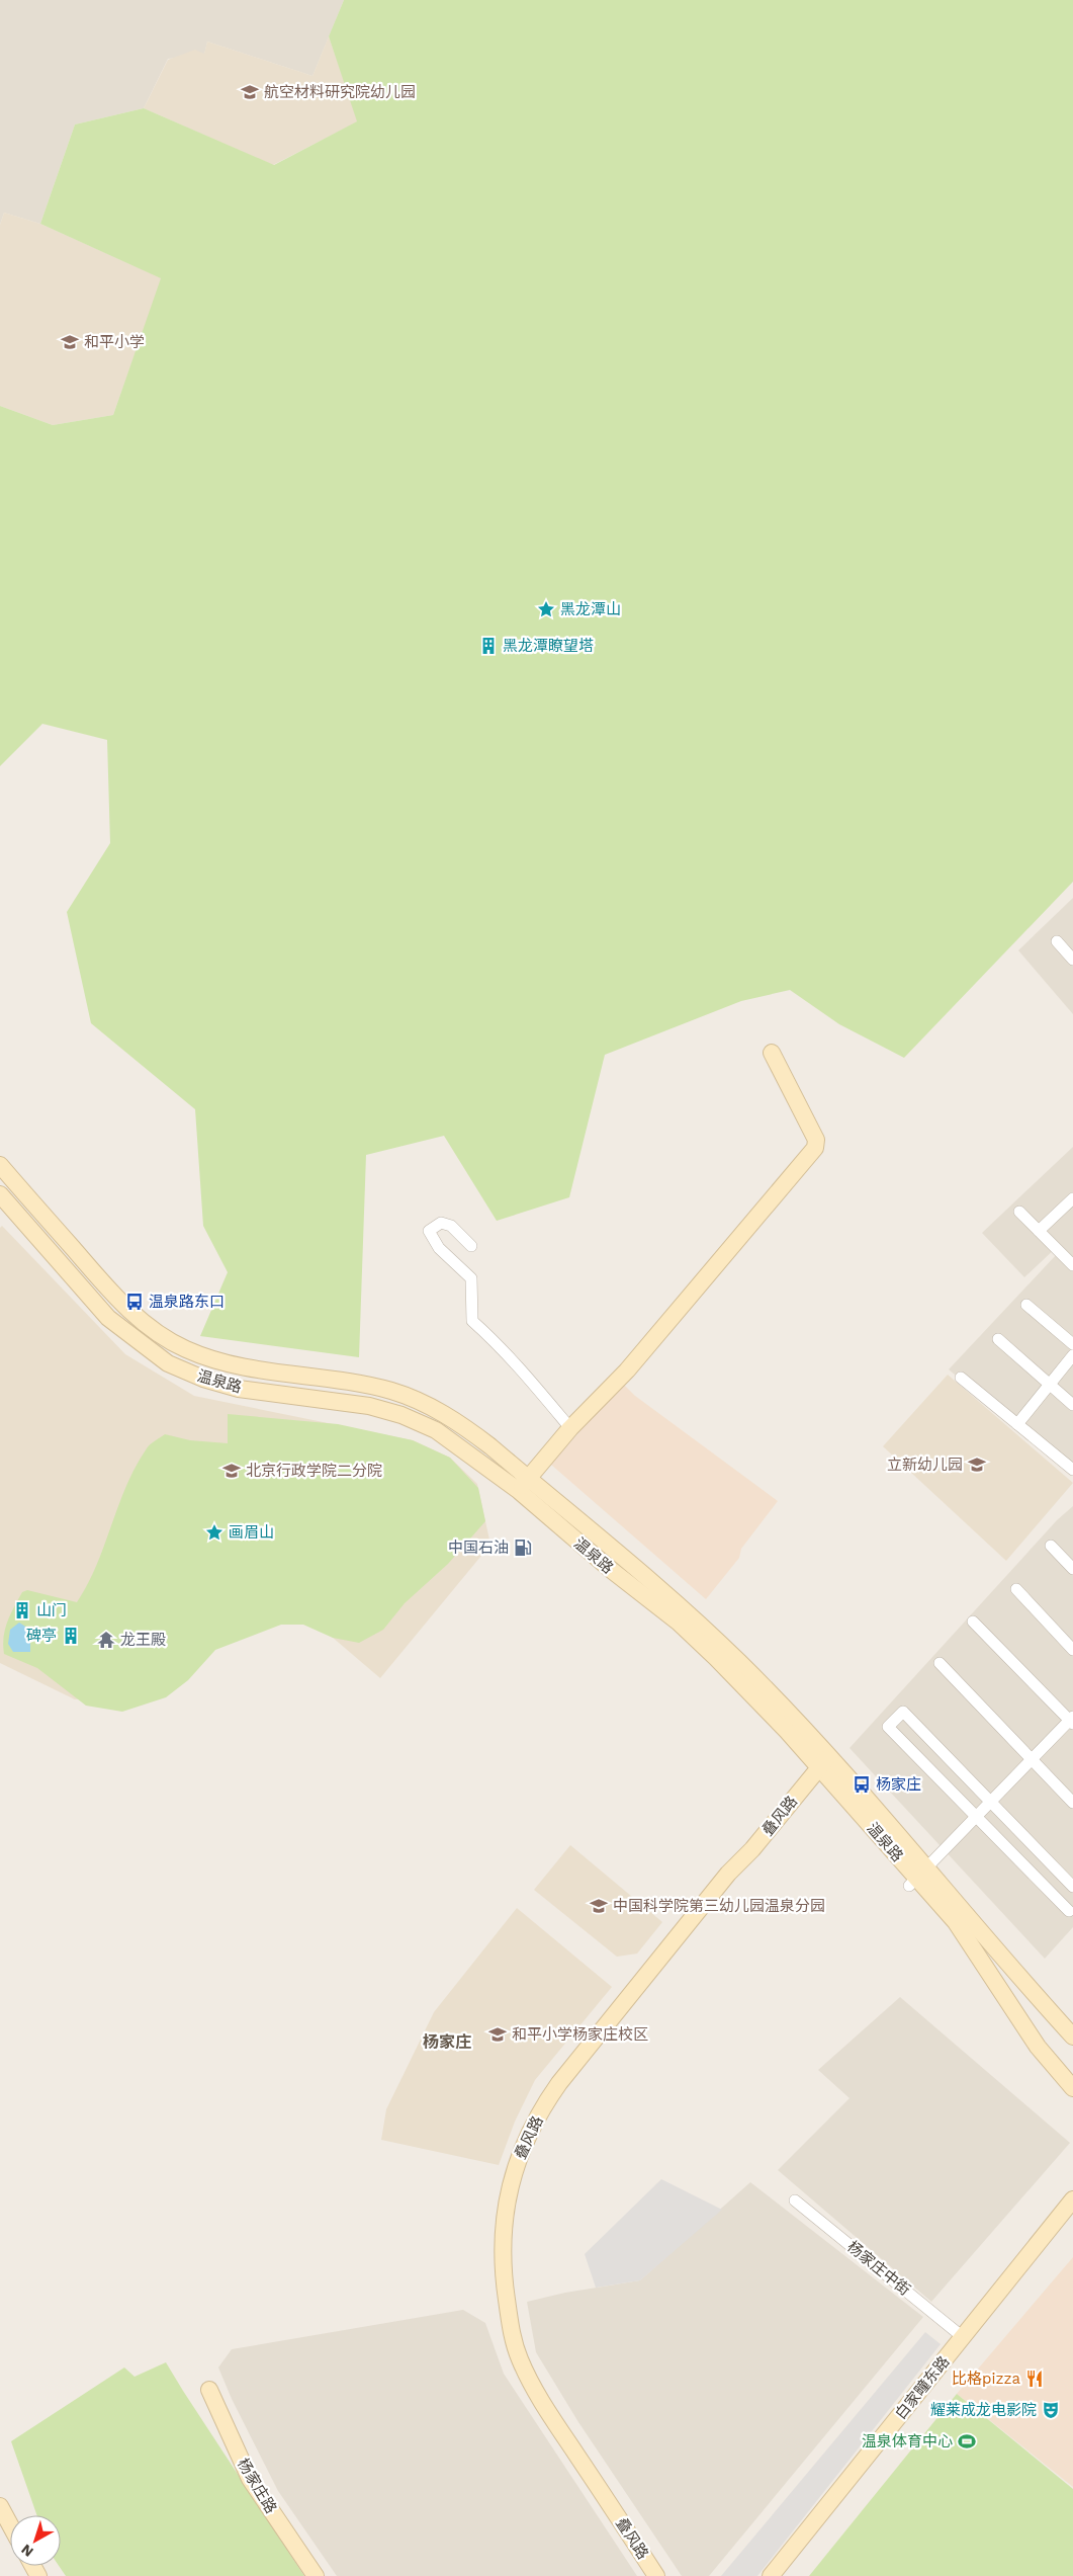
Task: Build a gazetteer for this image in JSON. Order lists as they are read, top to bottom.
{
  "streets": {
    "main road": [
      "温泉路",
      "叠风路",
      "白家疃东路",
      "杨家庄路"
    ],
    "street": ["杨家庄中街"]
  },
  "crossings": [
    ["温泉路", "叠风路"],
    ["杨家庄中街", "白家疃东路"]
  ],
  "districts": ["杨家庄"],
  "places": {
    "school or university": [
      "航空材料研究院幼儿园",
      "和平小学",
      "立新幼儿园",
      "北京行政学院二分院",
      "中国科学院第三幼儿园温泉分园",
      "和平小学杨家庄校区"
    ],
    "place": ["黑龙潭山", "画眉山"],
    "building": ["黑龙潭瞭望塔", "山门", "碑亭"],
    "bus stop": ["温泉路东口", "杨家庄"],
    "fuel station": ["中国石油"],
    "temple": ["龙王殿"],
    "restaurant": ["比格pizza"],
    "theatre": ["耀莱成龙电影院"],
    "sports": ["温泉体育中心"]
  },
  "north": "bottom left"
}
